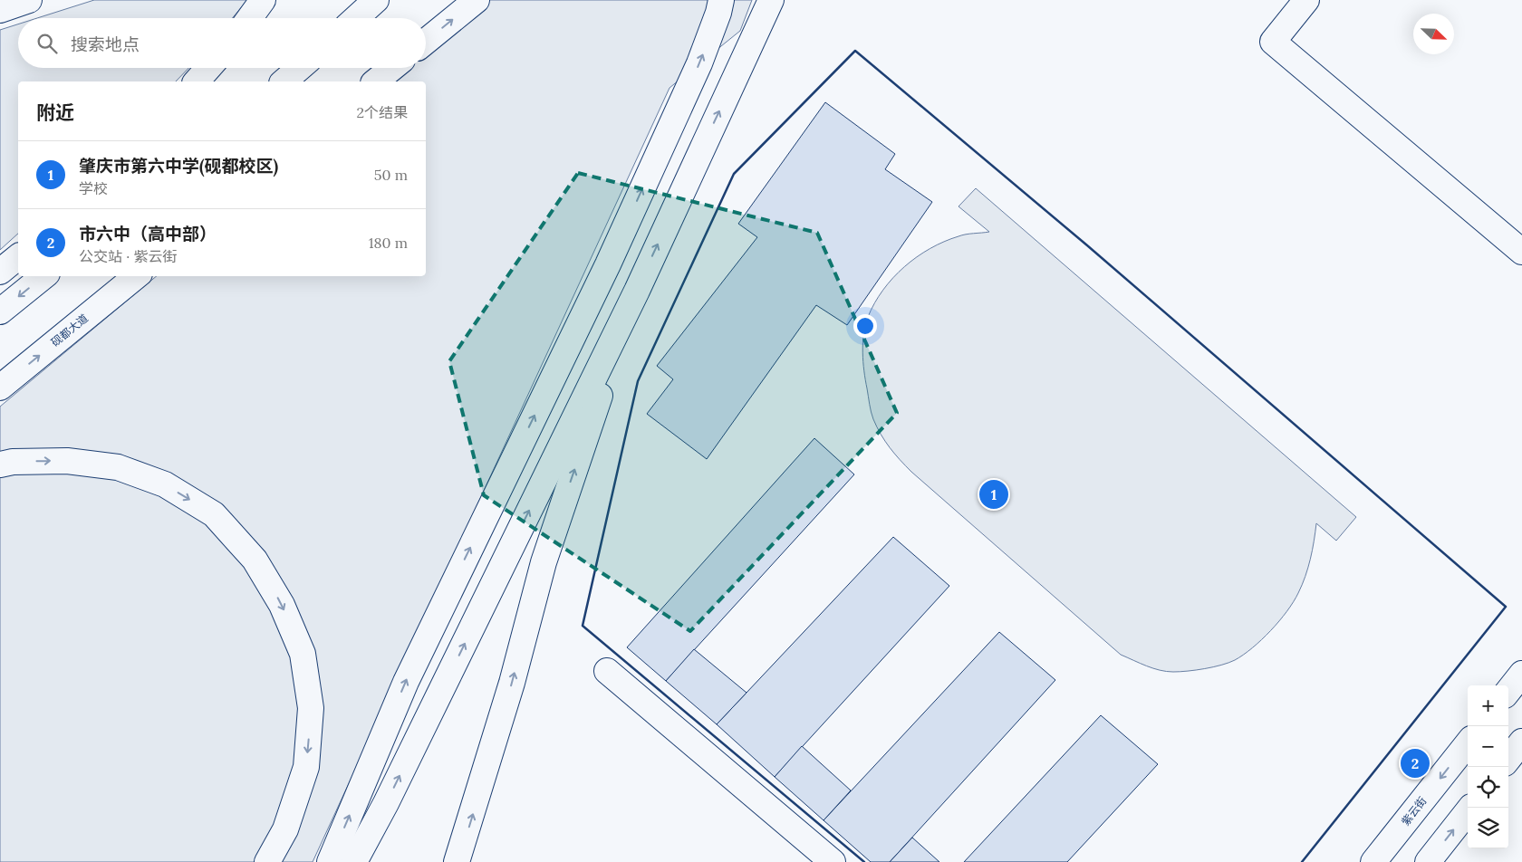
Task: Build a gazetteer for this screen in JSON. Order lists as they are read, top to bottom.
{
  "streets": {
    "main road": ["砚都大道", "紫云街"]
  },
  "north": "bottom right",
  "page": {
    "search": "搜索地点",
    "heading": ["附近", "2个结果"],
    "list": [
      {
        "mark": "1",
        "name": "肇庆市第六中学(砚都校区)",
        "note": "学校",
        "value": "50 m"
      },
      {
        "mark": "2",
        "name": "市六中（高中部）",
        "note": "公交站 · 紫云街",
        "value": "180 m"
      }
    ],
    "pins": ["1", "2"],
    "map_buttons": ["+", "−"]
  }
}
